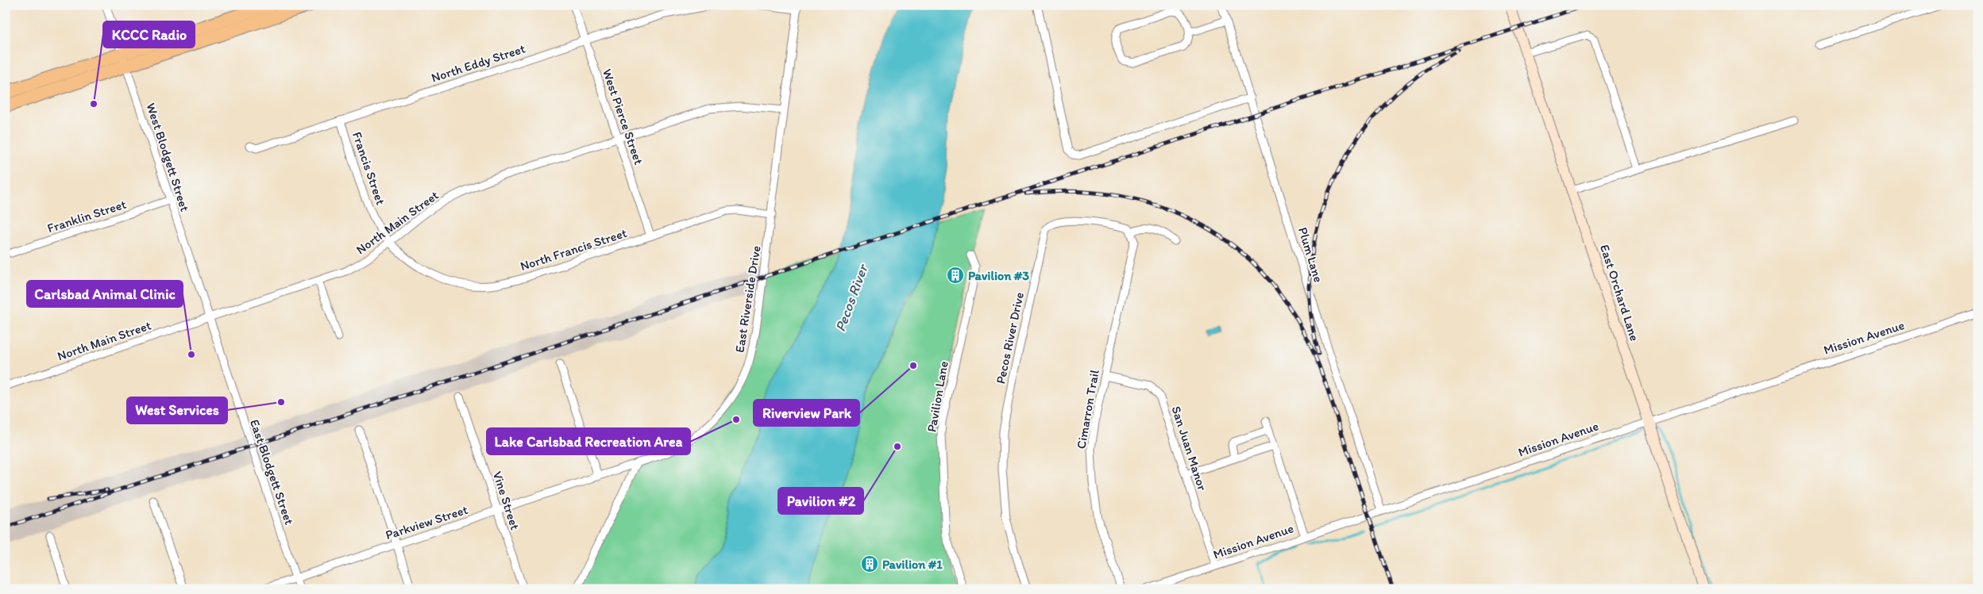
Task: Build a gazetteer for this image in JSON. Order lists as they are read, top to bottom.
{
  "streets": {
    "street": [
      "North Eddy Street",
      "West Pierce Street",
      "West Blodgett Street",
      "Francis Street",
      "Franklin Street",
      "North Main Street",
      "North Francis Street",
      "Plum Lane",
      "East Orchard Lane",
      "East Riverside Drive",
      "Mission Avenue",
      "Pecos River Drive",
      "Pavilion Lane",
      "Cimarron Trail",
      "San Juan Manor",
      "East Blodgett Street",
      "Vine Street",
      "Parkview Street"
    ]
  },
  "crossings": [
    ["North Eddy Street", "West Pierce Street"],
    ["North Eddy Street", "Francis Street"],
    ["West Pierce Street", "North Main Street"],
    ["West Pierce Street", "North Francis Street"],
    ["West Blodgett Street", "Franklin Street"],
    ["West Blodgett Street", "North Main Street"],
    ["West Blodgett Street", "East Blodgett Street"],
    ["Francis Street", "North Main Street"],
    ["Francis Street", "North Francis Street"],
    ["North Main Street", "North Francis Street"],
    ["North Main Street", "East Riverside Drive"],
    ["North Main Street", "East Blodgett Street"],
    ["North Francis Street", "East Riverside Drive"],
    ["Plum Lane", "Mission Avenue"],
    ["East Orchard Lane", "Mission Avenue"],
    ["East Riverside Drive", "Parkview Street"],
    ["Mission Avenue", "San Juan Manor"],
    ["Pecos River Drive", "Cimarron Trail"],
    ["Cimarron Trail", "San Juan Manor"],
    ["East Blodgett Street", "Parkview Street"],
    ["Vine Street", "Parkview Street"]
  ],
  "water": ["Pecos River"],
  "places": {
    "other": [
      "KCCC Radio",
      "Carlsbad Animal Clinic",
      "Riverview Park",
      "West Services",
      "Lake Carlsbad Recreation Area",
      "Pavilion #2"
    ],
    "building": ["Pavilion #3", "Pavilion #1"]
  }
}
